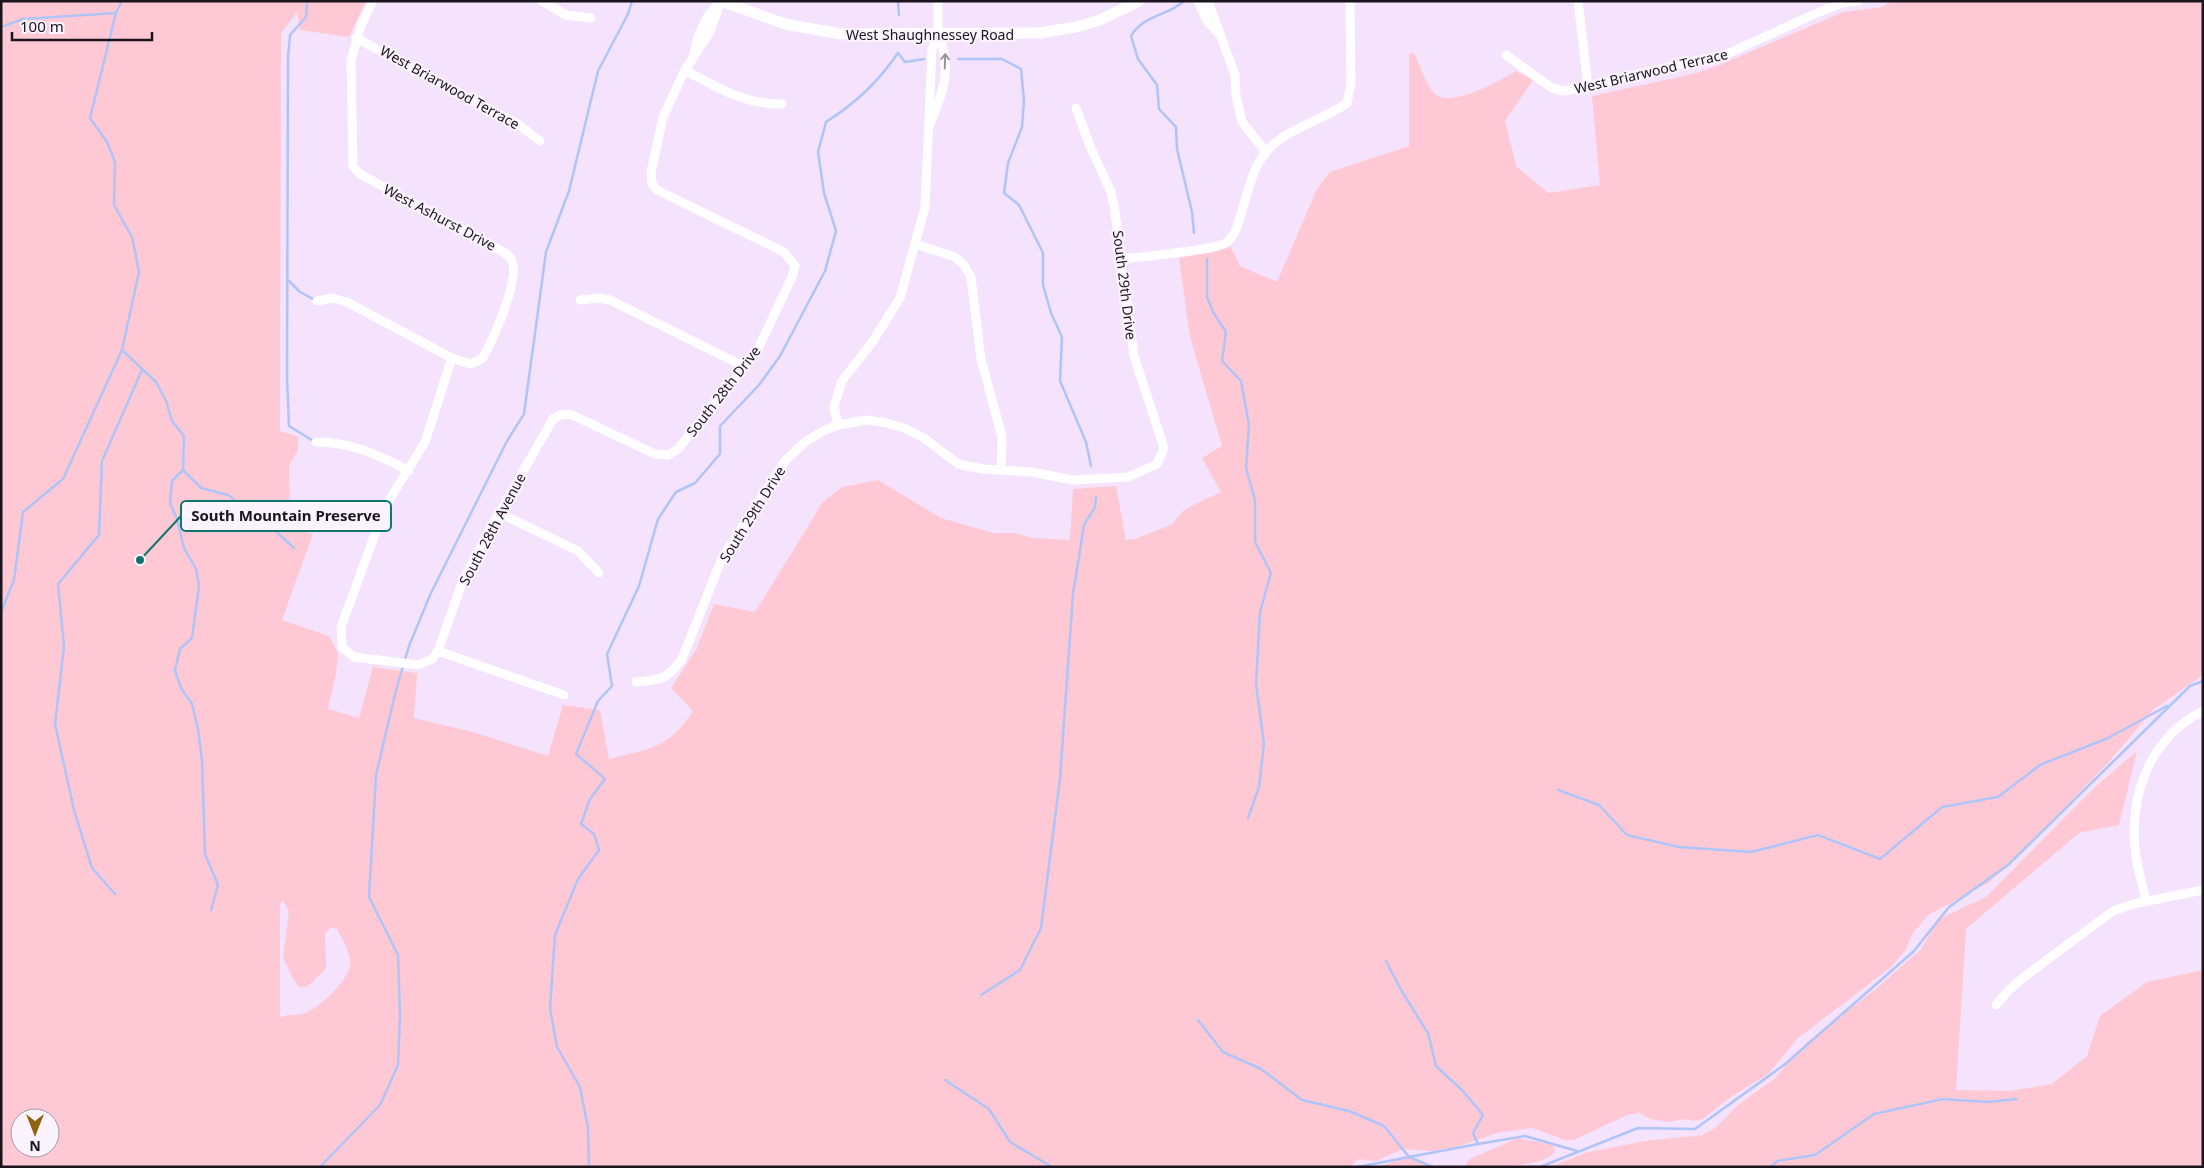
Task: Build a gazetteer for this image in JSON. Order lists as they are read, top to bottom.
{
  "streets": {
    "street": [
      "West Shaughnessey Road",
      "West Briarwood Terrace",
      "West Ashurst Drive",
      "South 29th Drive",
      "South 28th Drive",
      "South 28th Avenue"
    ]
  },
  "crossings": [
    ["West Briarwood Terrace", "West Ashurst Drive"],
    ["South 28th Drive", "South 28th Avenue"]
  ],
  "places": ["South Mountain Preserve"],
  "scale_bar": "100 m",
  "north": "bottom"
}
